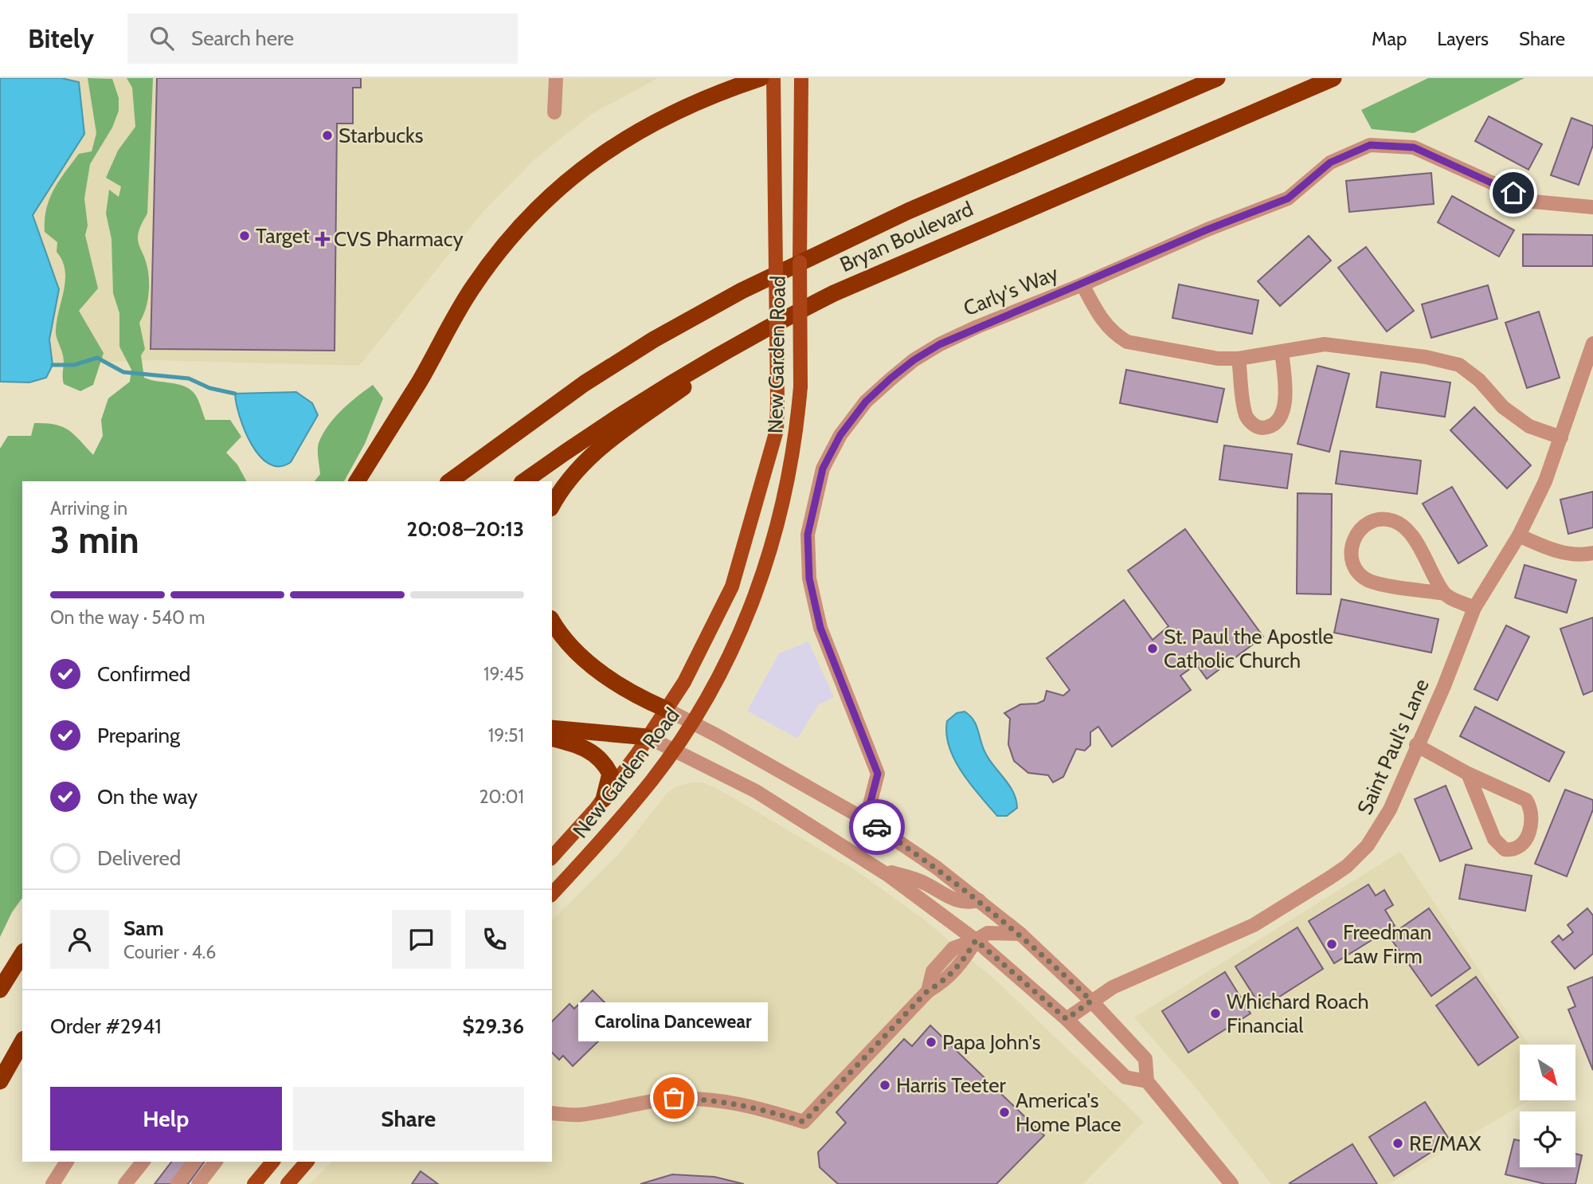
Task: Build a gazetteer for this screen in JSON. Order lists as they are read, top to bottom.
{
  "streets": {
    "highway": ["Bryan Boulevard"],
    "main road": ["New Garden Road"],
    "street": ["Carly's Way", "Saint Paul's Lane"]
  },
  "places": {
    "other": [
      "Starbucks",
      "Target",
      "St. Paul the Apostle Catholic Church",
      "Freedman Law Firm",
      "Whichard Roach Financial",
      "Papa John's",
      "Harris Teeter",
      "Carolina Dancewear",
      "America's Home Place",
      "RE/MAX"
    ],
    "health": ["CVS Pharmacy"]
  },
  "north": "bottom right",
  "page": {
    "header": "Bitely",
    "search": "Search here",
    "nav": ["Map", "Layers", "Share"],
    "heading": ["3 min", "Arriving in", "20:08–20:13"],
    "panel": [
      "Sam",
      "Courier · 4.6",
      "Order #2941",
      "$29.36"
    ],
    "bar": "On the way · 540 m",
    "list": [
      ["Confirmed", "19:45"],
      ["Preparing", "19:51"],
      ["On the way", "20:01"],
      "Delivered"
    ],
    "bubble": "Carolina Dancewear",
    "buttons": ["Help", "Share"]
  }
}
